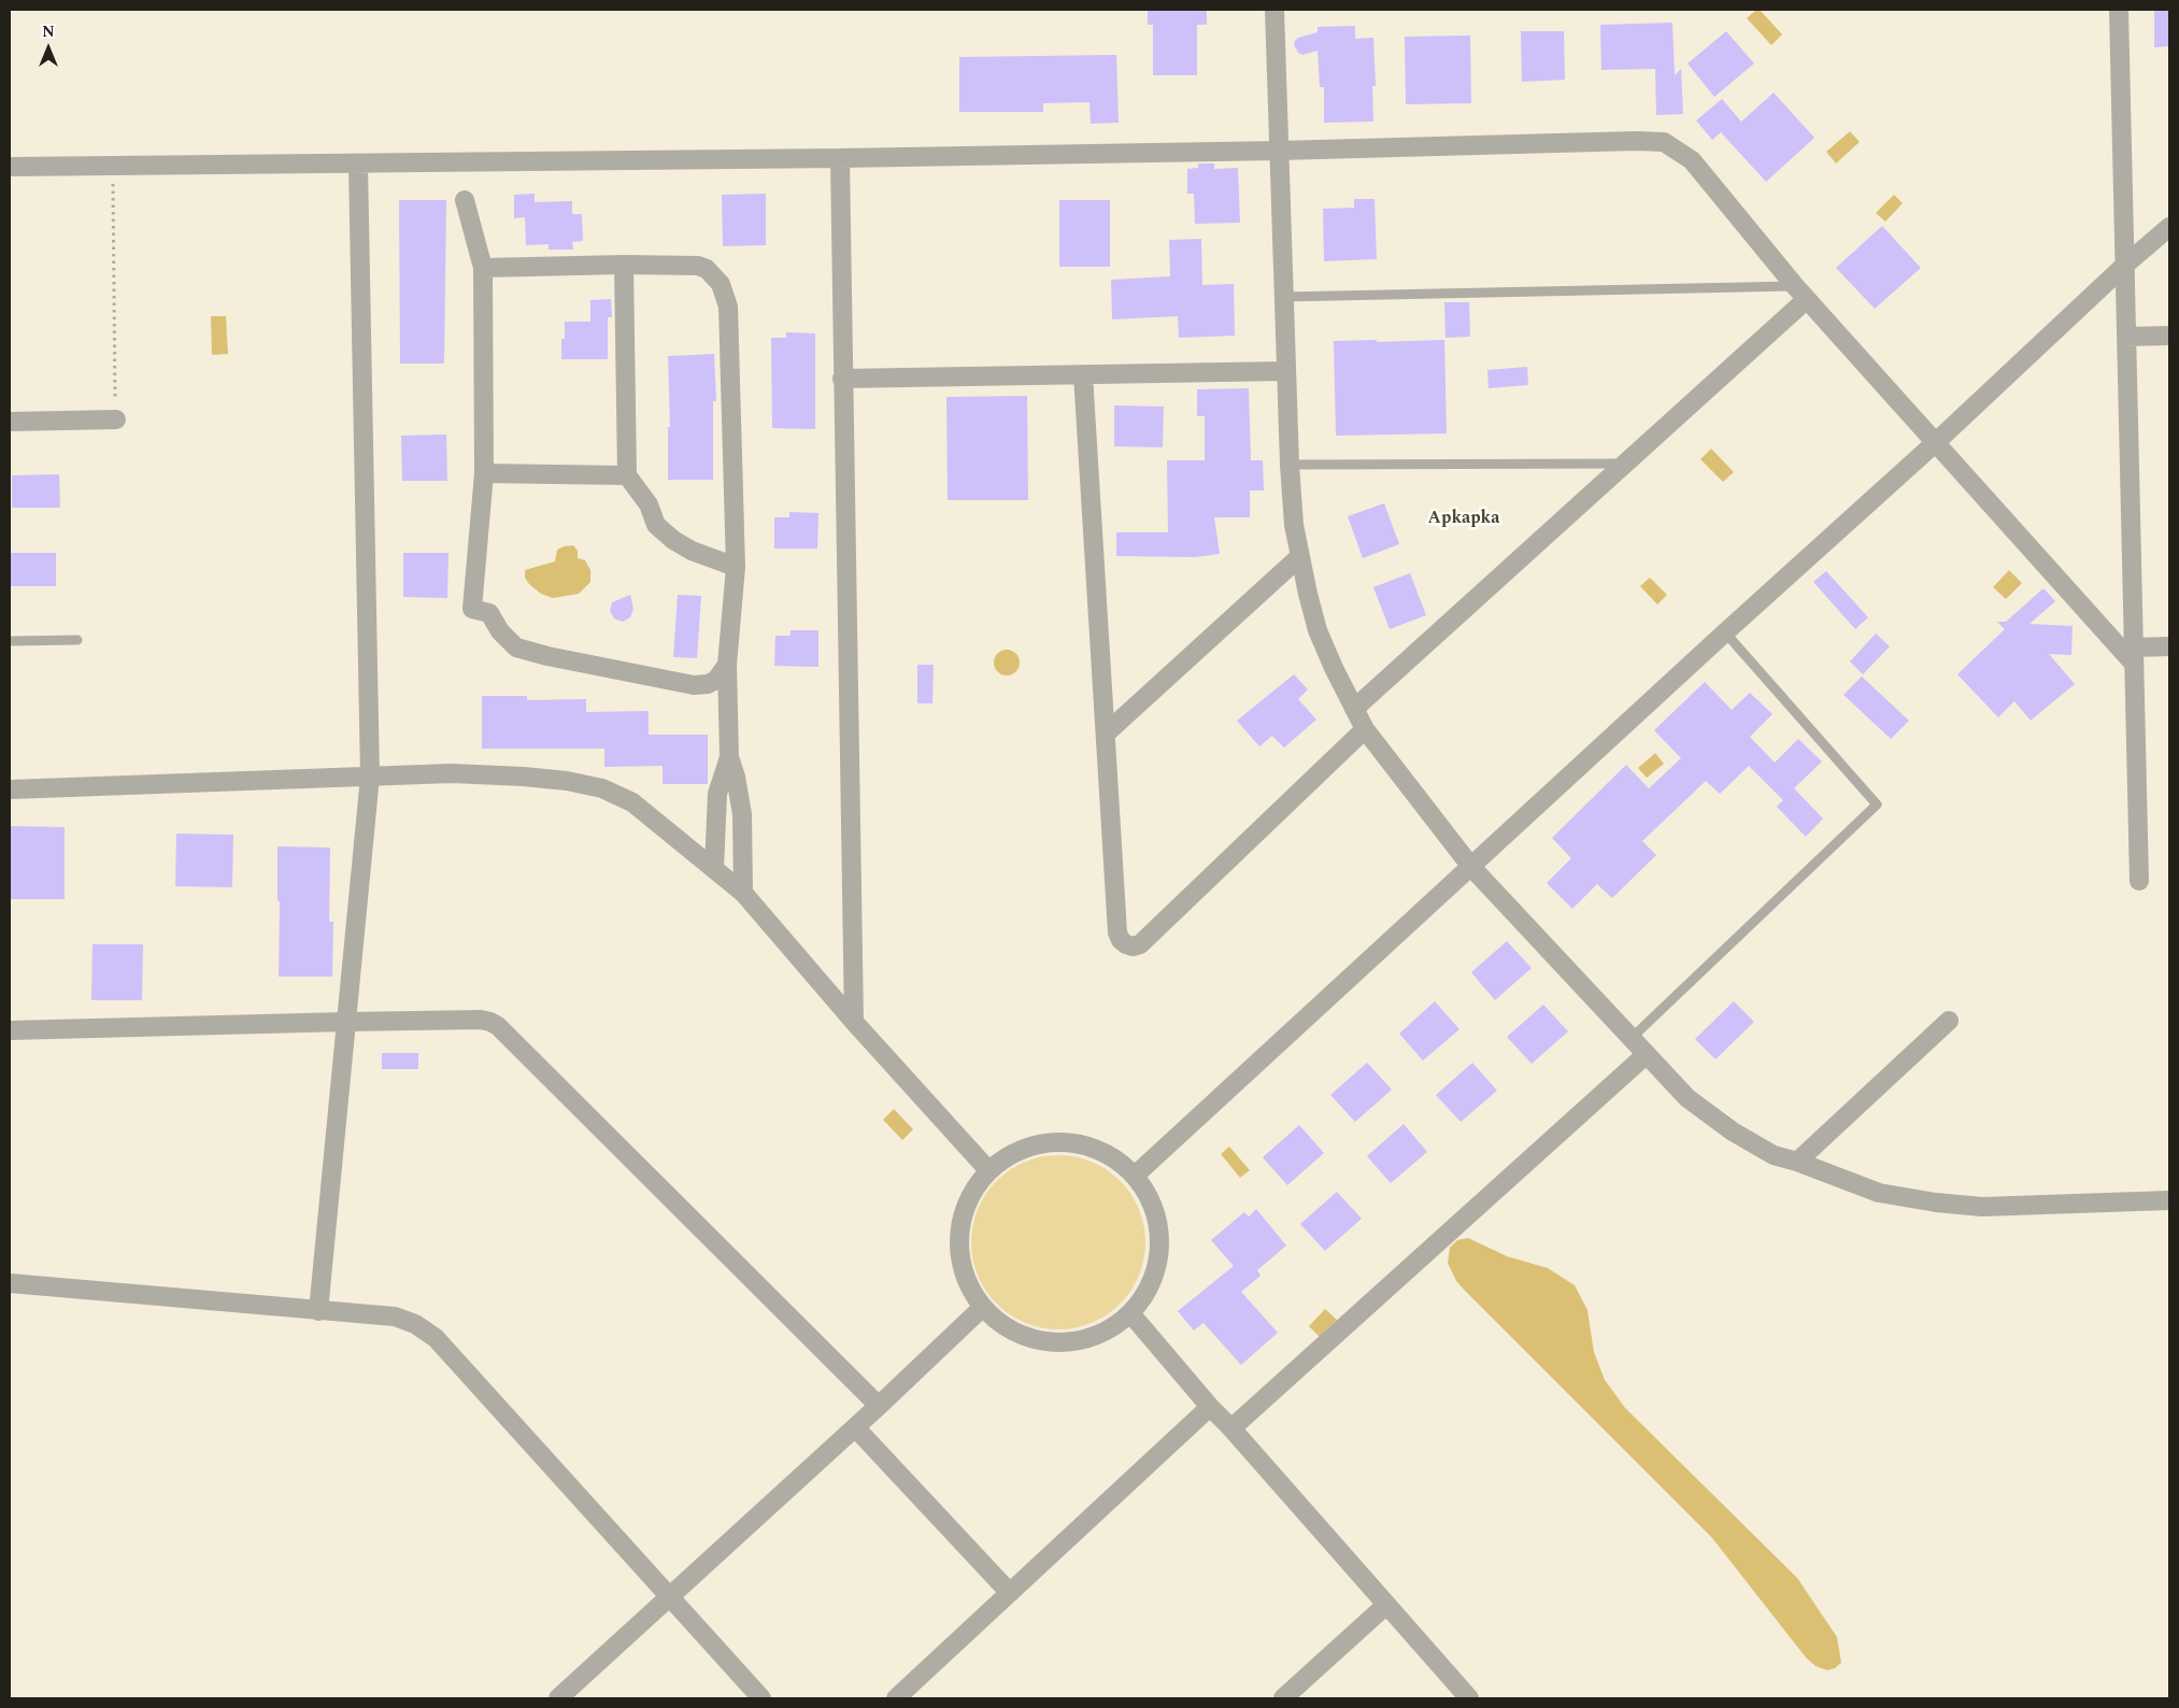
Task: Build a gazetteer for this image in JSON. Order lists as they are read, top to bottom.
{
  "districts": ["Apkapka"],
  "north": "top"
}
